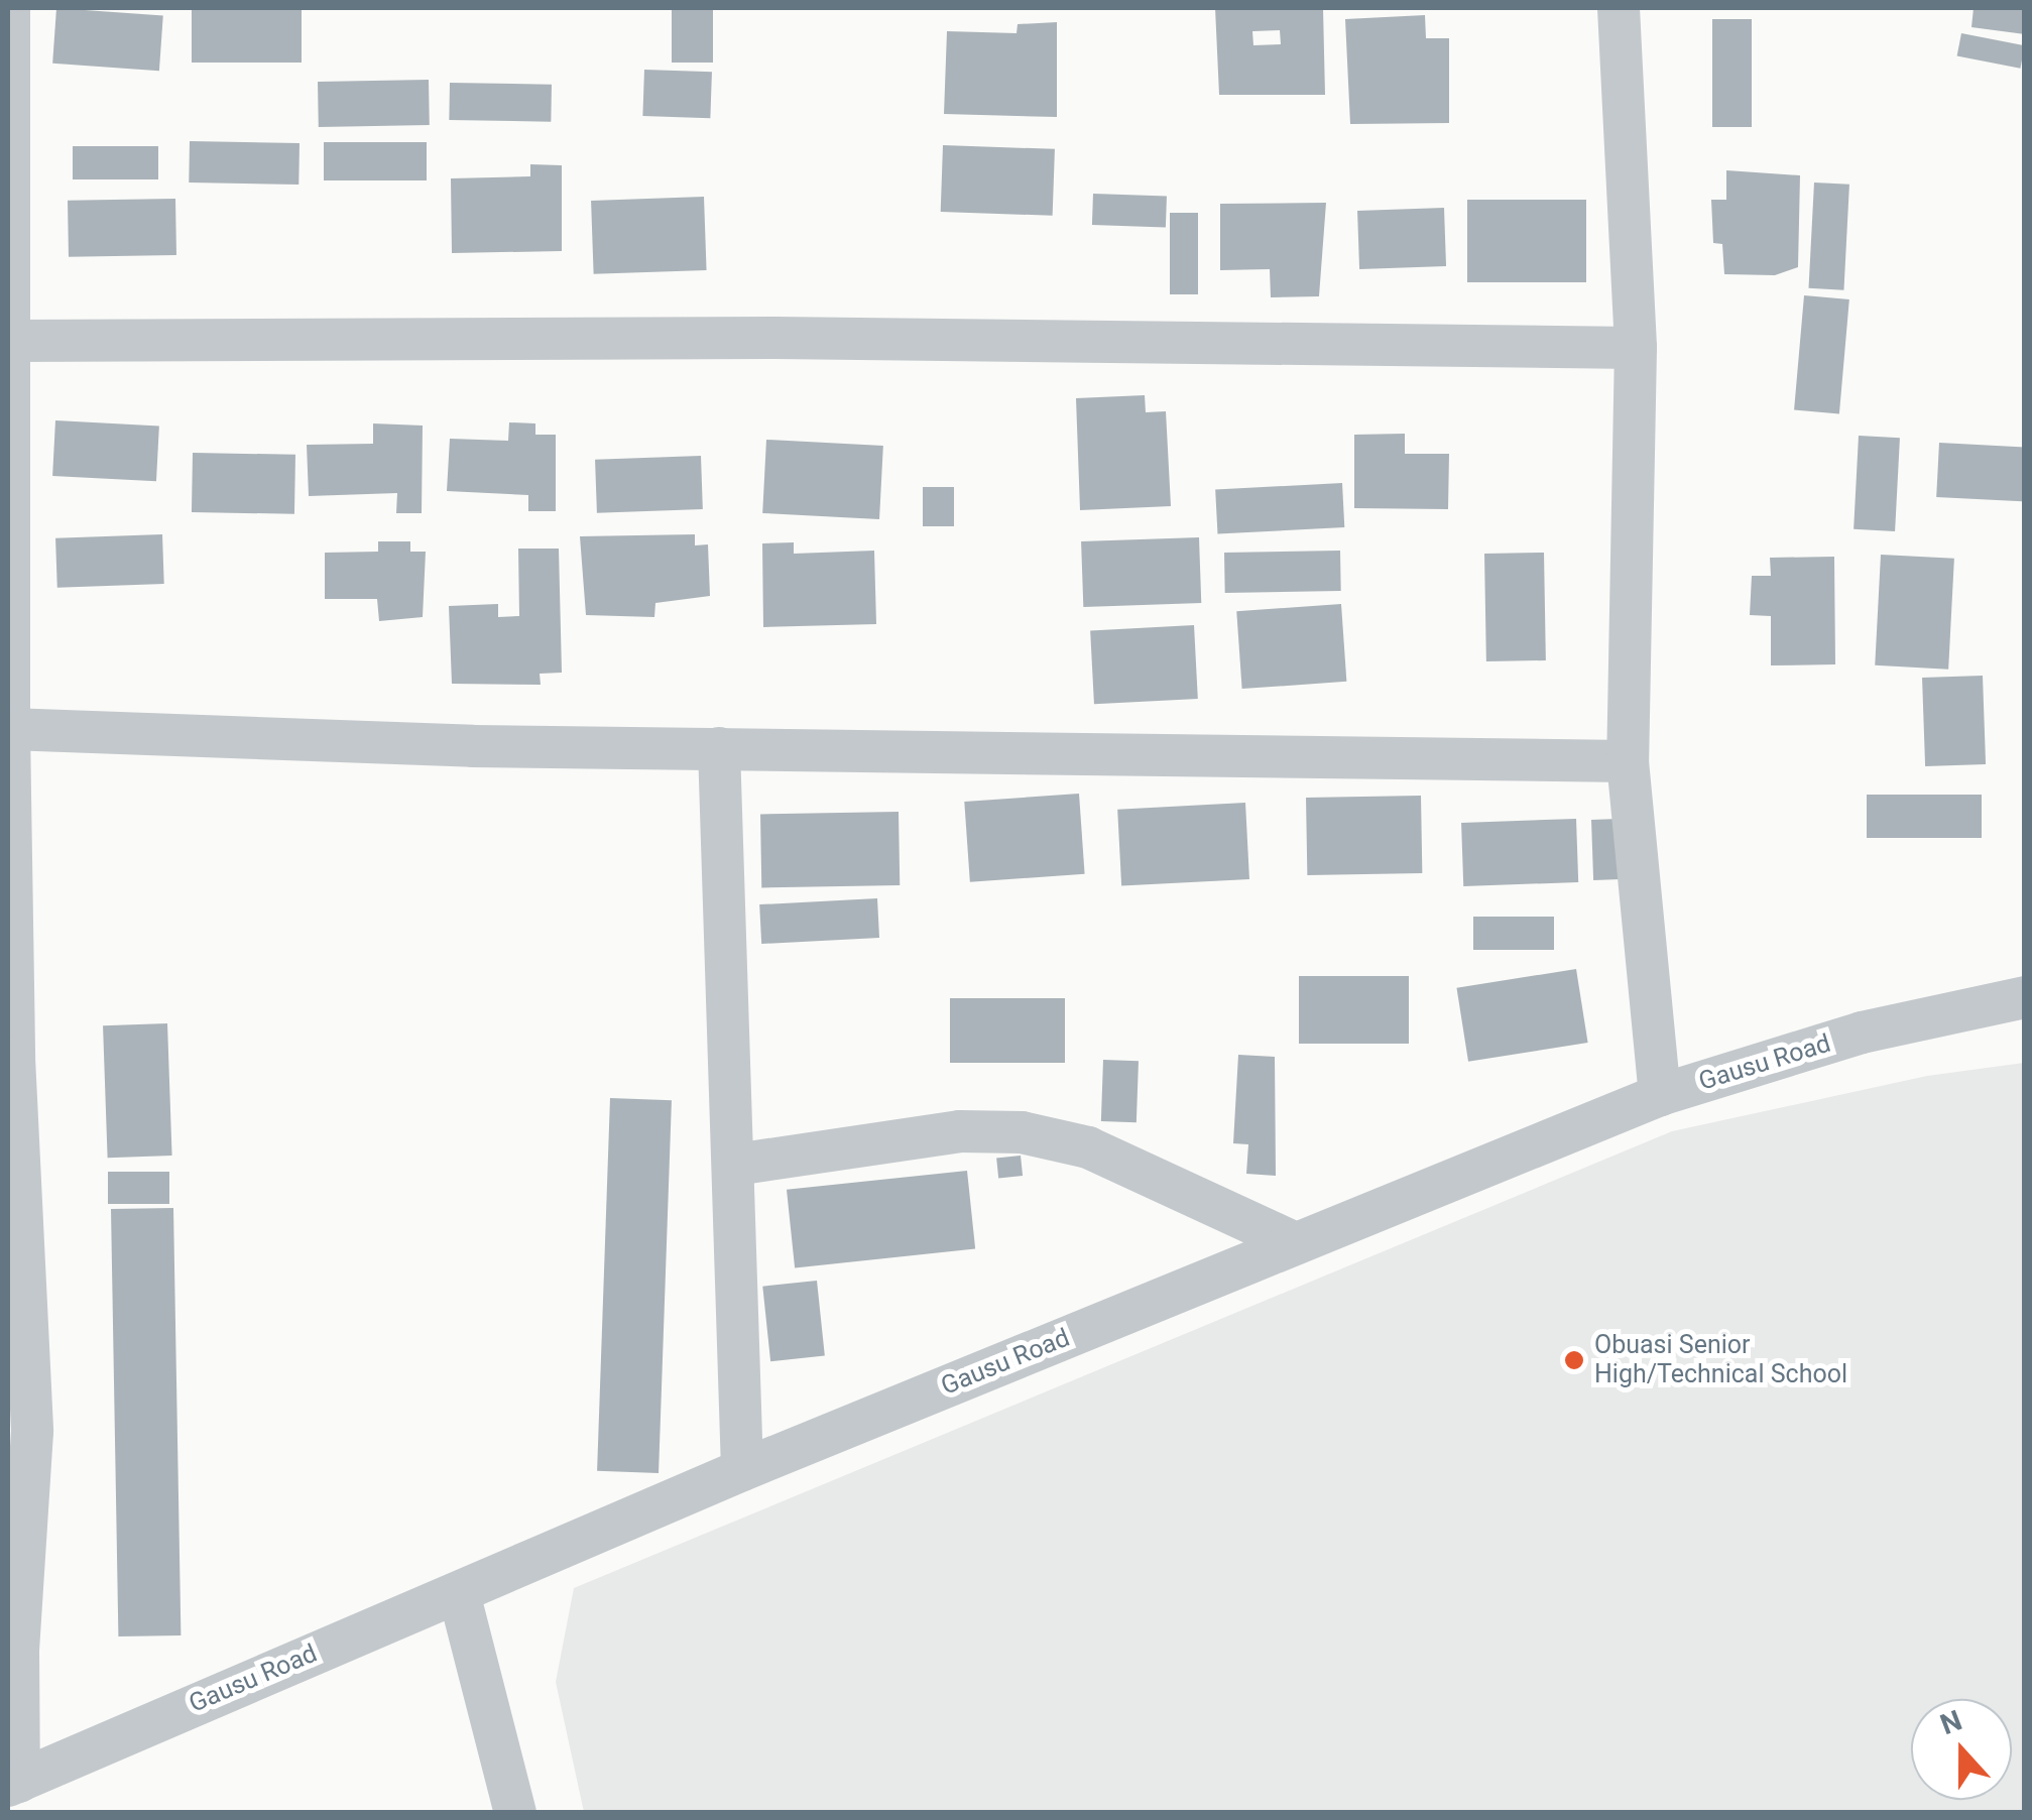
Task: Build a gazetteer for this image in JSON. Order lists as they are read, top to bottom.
{
  "streets": {
    "street": ["Gausu Road"]
  },
  "places": ["Obuasi Senior High/Technical School"],
  "north": "top"
}
